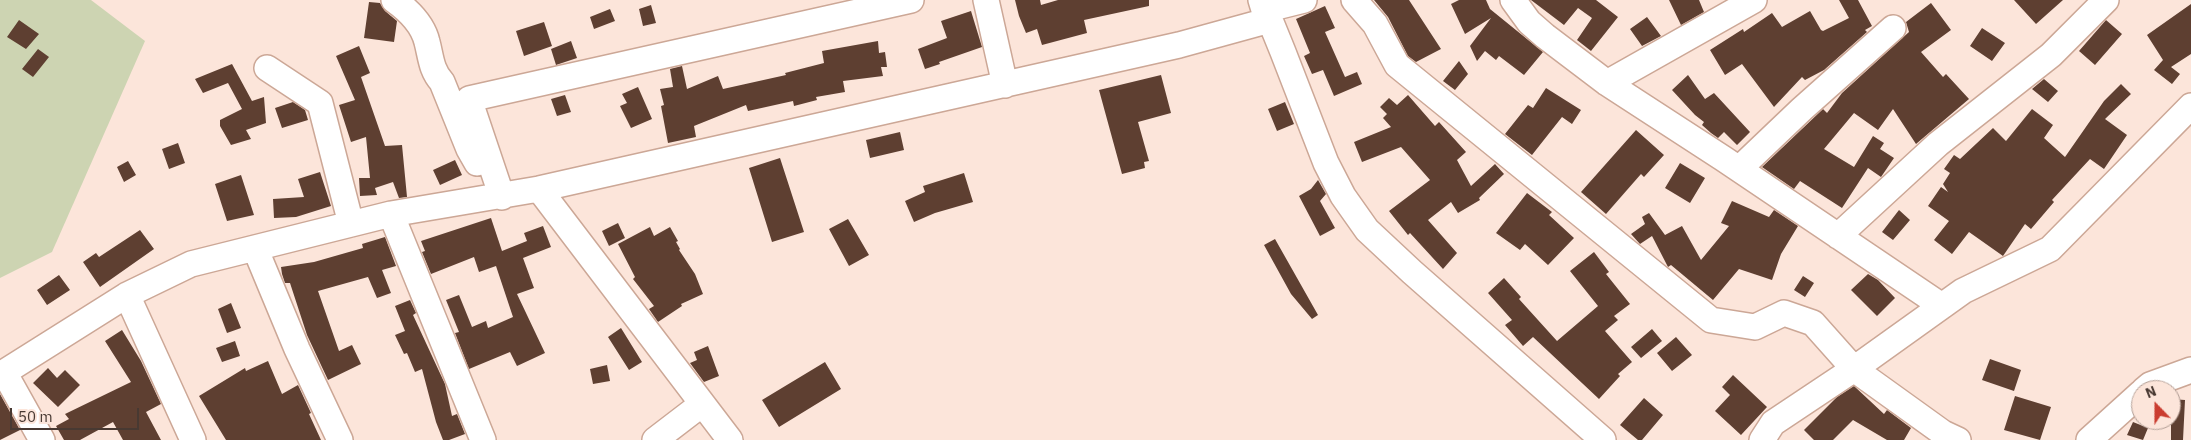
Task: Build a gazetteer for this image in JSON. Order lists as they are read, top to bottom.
{
  "scale_bar": "50 m",
  "north": "top"
}
